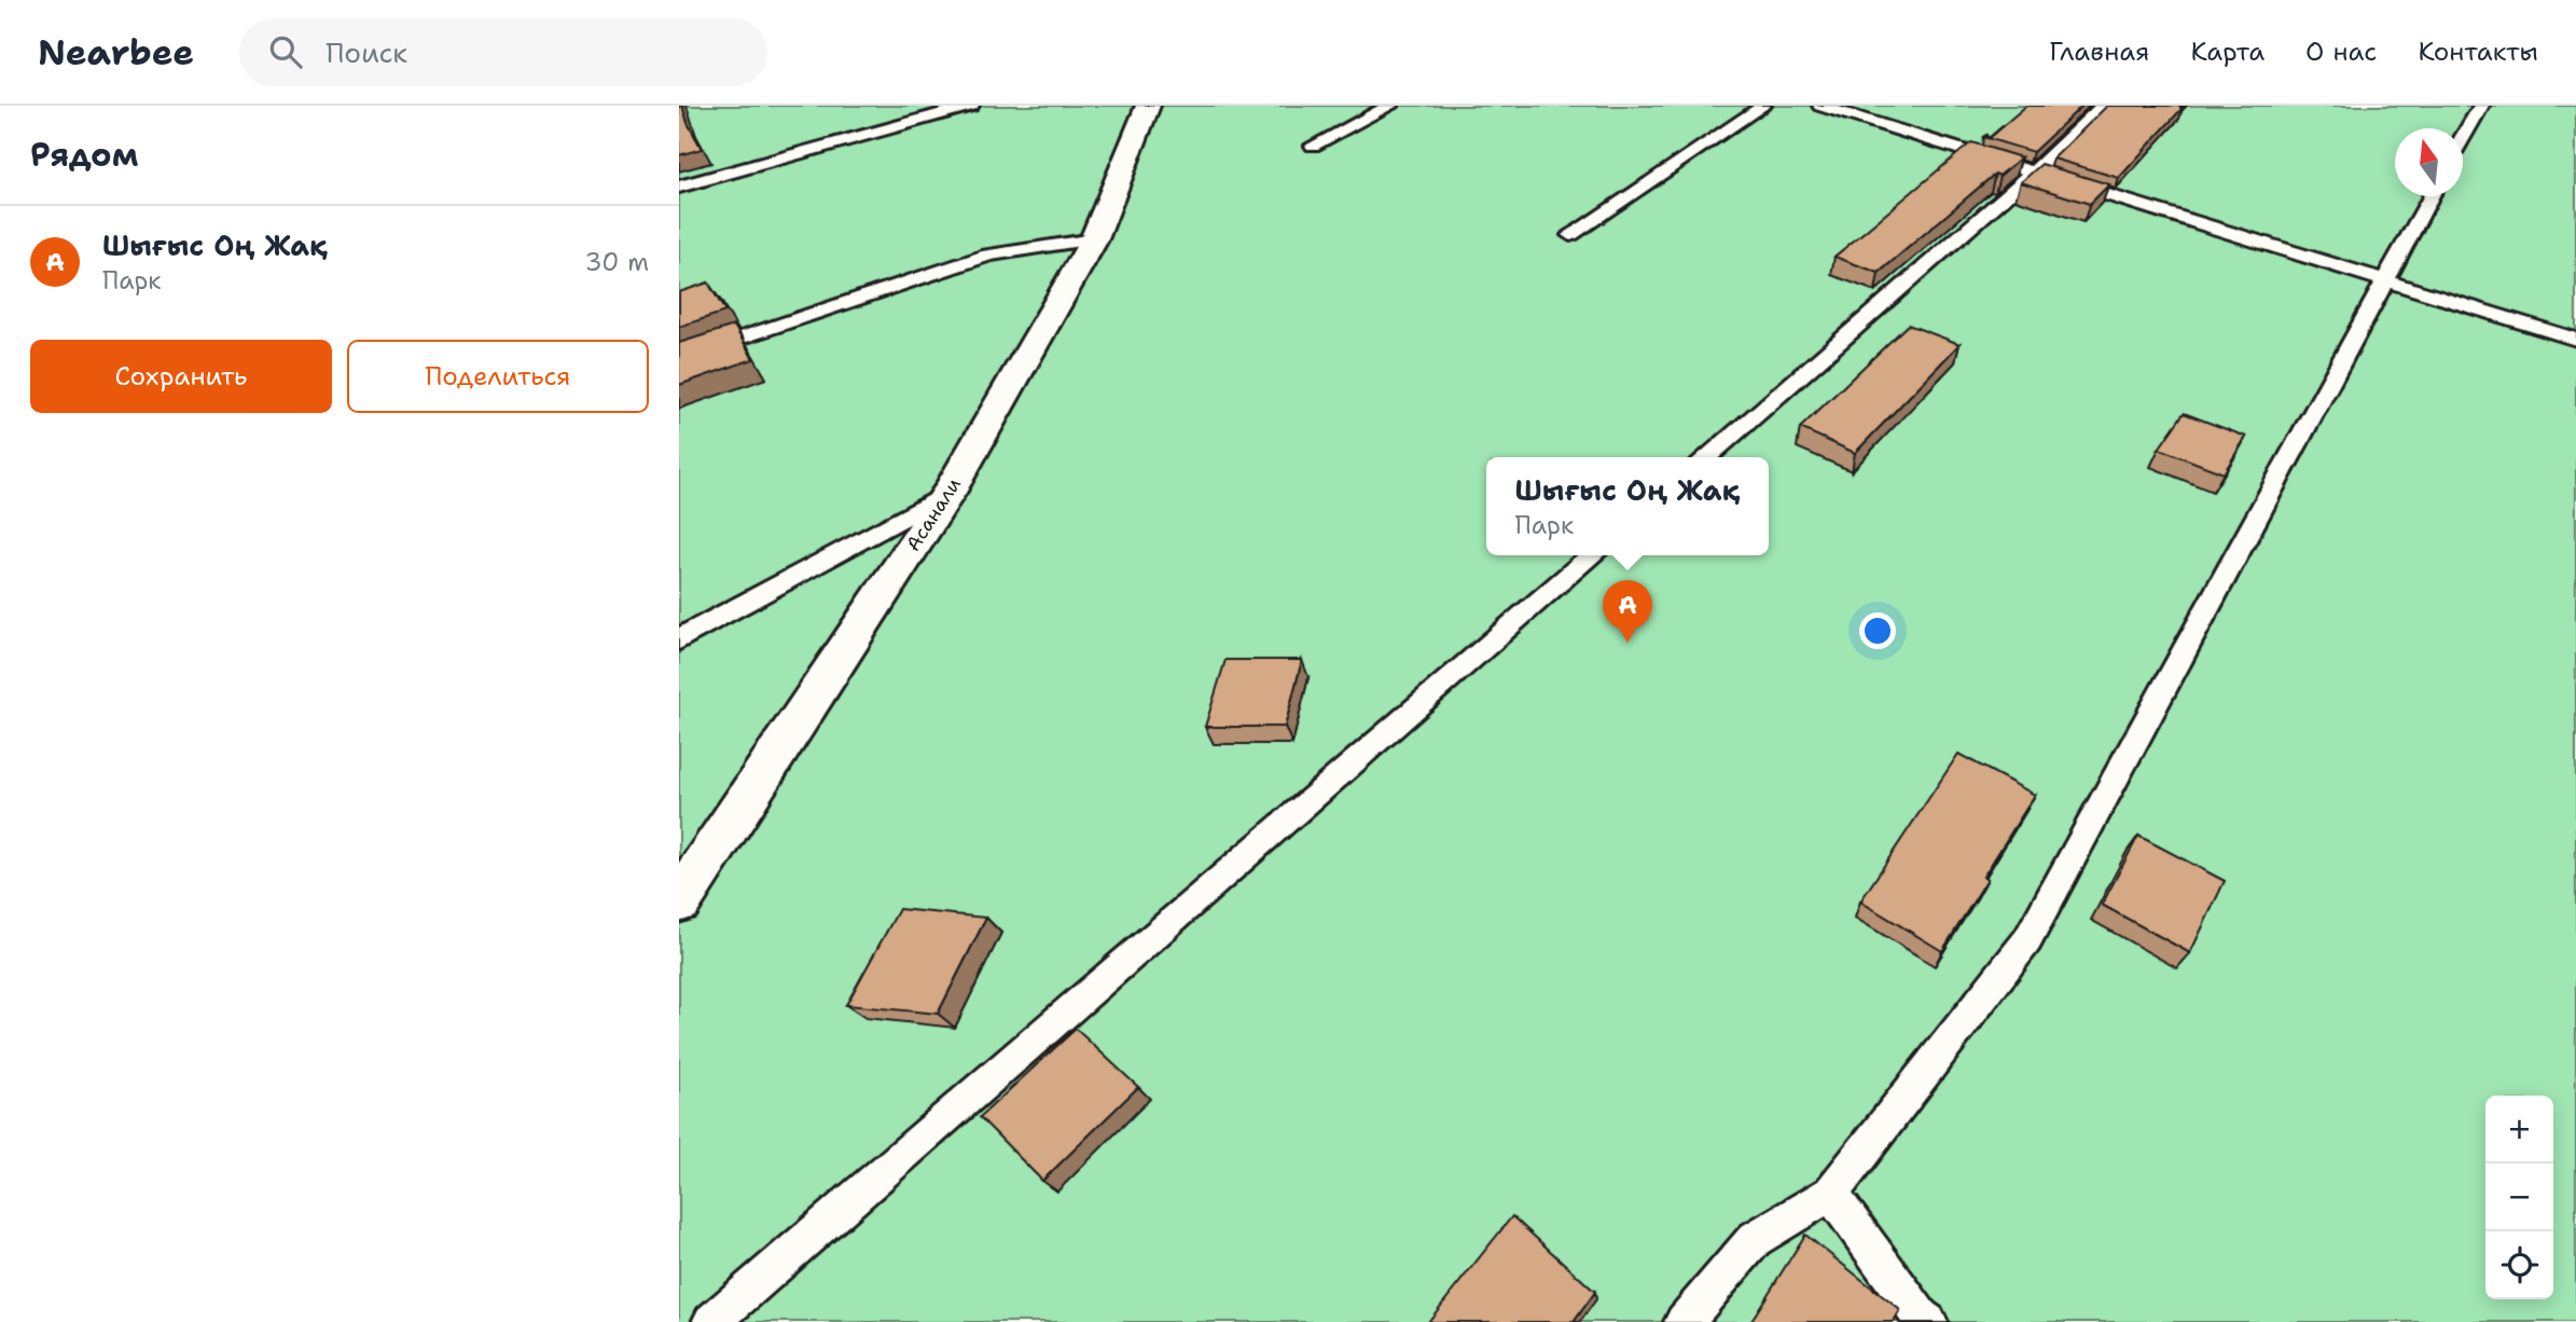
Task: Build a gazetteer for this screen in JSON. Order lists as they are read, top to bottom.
{
  "streets": {
    "street": ["Асанали"]
  },
  "north": "top",
  "page": {
    "header": "Nearbee",
    "search": "Поиск",
    "nav": [
      "Главная",
      "Карта",
      "О нас",
      "Контакты"
    ],
    "heading": "Рядом",
    "list": [
      {
        "mark": "A",
        "name": "Шығыс Оң Жақ",
        "note": "Парк",
        "value": "30 m"
      }
    ],
    "buttons": ["Сохранить", "Поделиться"],
    "popup": ["Шығыс Оң Жақ", "Парк"],
    "pins": "A",
    "map_buttons": ["+", "−"]
  }
}
